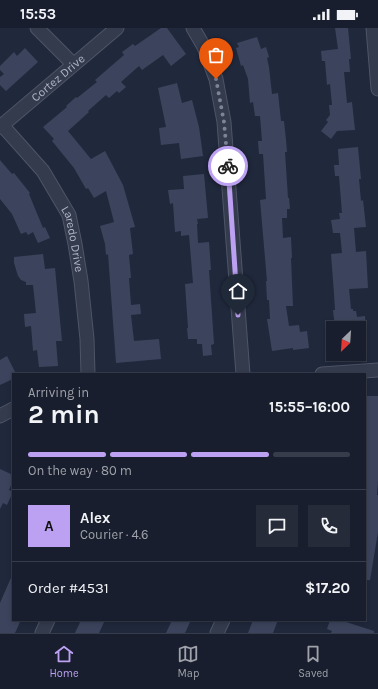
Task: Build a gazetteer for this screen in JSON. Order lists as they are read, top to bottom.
{
  "streets": {
    "street": ["Cortez Drive", "Laredo Drive"]
  },
  "crossings": [
    ["Cortez Drive", "Laredo Drive"]
  ],
  "north": "bottom left",
  "page": {
    "status": "15:53",
    "heading": ["2 min", "Arriving in", "15:55–16:00"],
    "panel": [
      "Alex",
      "Courier · 4.6",
      "Order #4531",
      "$17.20"
    ],
    "bar": "On the way · 80 m",
    "round": "A",
    "tabs": ["Home", "Map", "Saved"]
  }
}
